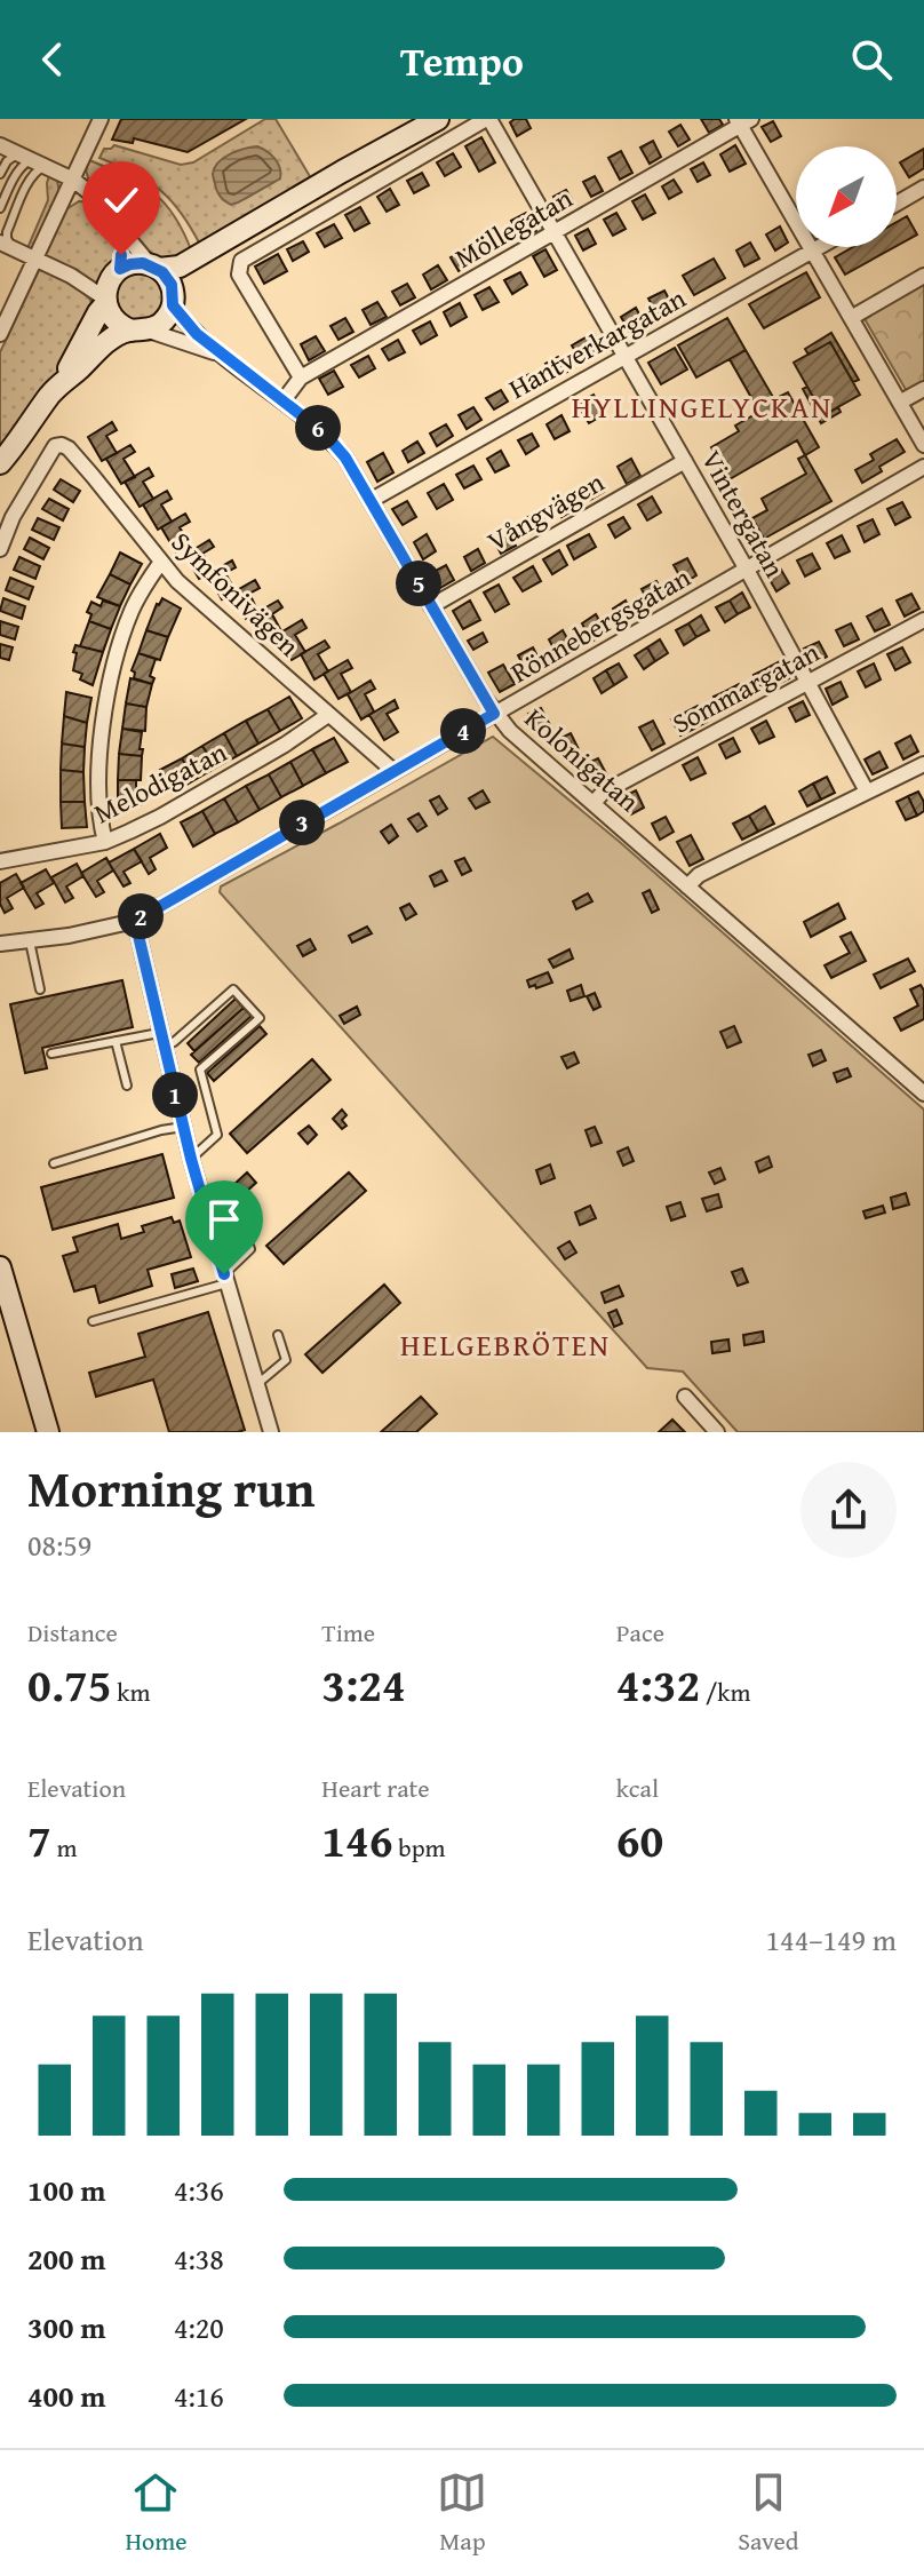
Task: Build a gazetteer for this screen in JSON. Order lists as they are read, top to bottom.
{
  "streets": {
    "street": [
      "Möllegatan",
      "Hantverkargatan",
      "Vångvägen",
      "Vintergatan",
      "Symfonivägen",
      "Rönnebergsgatan",
      "Sommargatan",
      "Kolonigatan",
      "Melodigatan"
    ]
  },
  "crossings": [
    ["Möllegatan", "Vintergatan"],
    ["Hantverkargatan", "Vintergatan"],
    ["Hantverkargatan", "Kolonigatan"],
    ["Vångvägen", "Vintergatan"],
    ["Vångvägen", "Kolonigatan"],
    ["Vintergatan", "Rönnebergsgatan"],
    ["Vintergatan", "Sommargatan"],
    ["Symfonivägen", "Rönnebergsgatan"],
    ["Symfonivägen", "Melodigatan"],
    ["Rönnebergsgatan", "Kolonigatan"],
    ["Sommargatan", "Kolonigatan"]
  ],
  "districts": ["HYLLINGELYCKAN", "HELGEBRÖTEN"],
  "north": "bottom left",
  "page": {
    "header": "Tempo",
    "pins": [
      "6",
      "5",
      "4",
      "3",
      "2",
      "1"
    ],
    "heading": ["Morning run", "08:59"],
    "stats": [
      ["Distance", "0.75 km"],
      ["Time", "3:24"],
      ["Pace", "4:32 /km"],
      ["Elevation", "7 m"],
      ["Heart rate", "146 bpm"],
      ["kcal", "60"]
    ],
    "chart": ["Elevation", "144–149 m"],
    "list": [
      {
        "name": "100 m",
        "note": "4:36"
      },
      {
        "name": "200 m",
        "note": "4:38"
      },
      {
        "name": "300 m",
        "note": "4:20"
      },
      {
        "name": "400 m",
        "note": "4:16"
      }
    ],
    "tabs": ["Home", "Map", "Saved"]
  }
}
